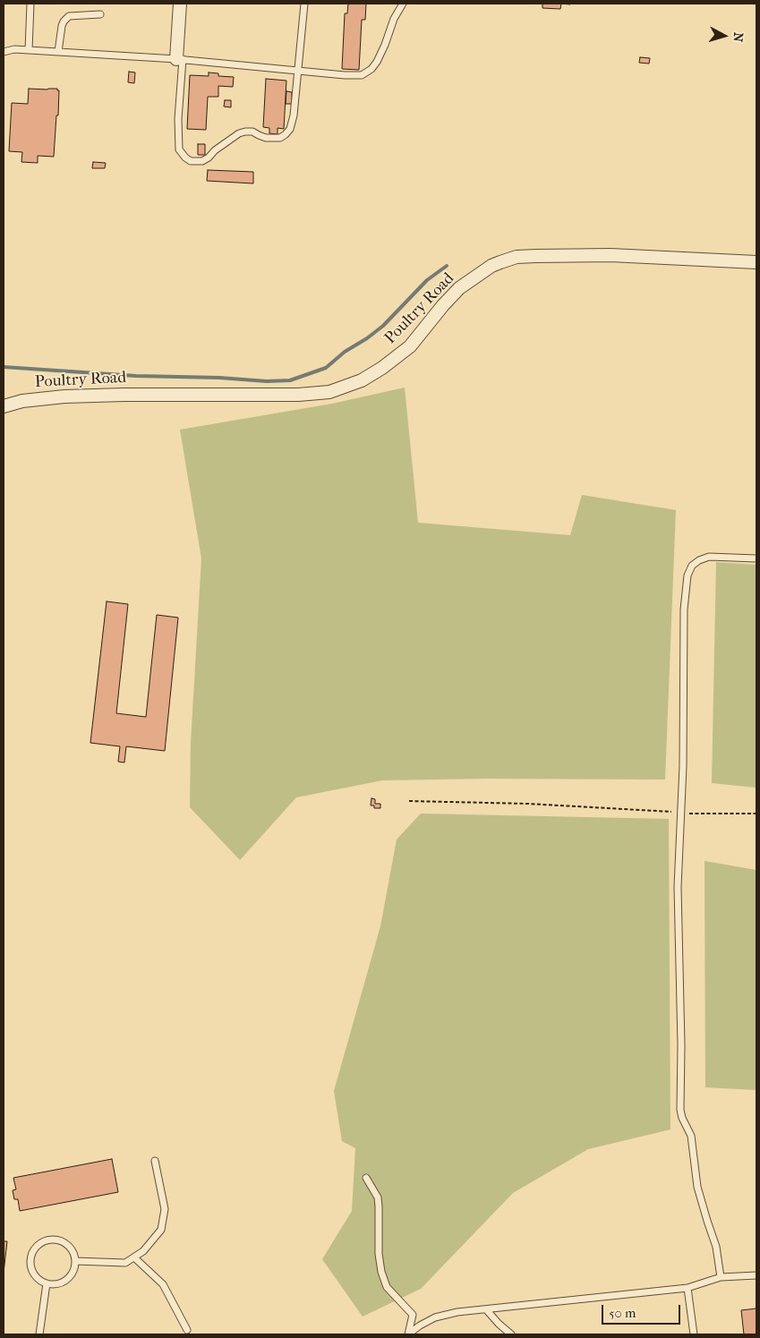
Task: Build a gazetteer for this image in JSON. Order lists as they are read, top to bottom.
{
  "streets": {
    "street": ["Poultry Road"]
  },
  "scale_bar": "50 m",
  "north": "right"
}
